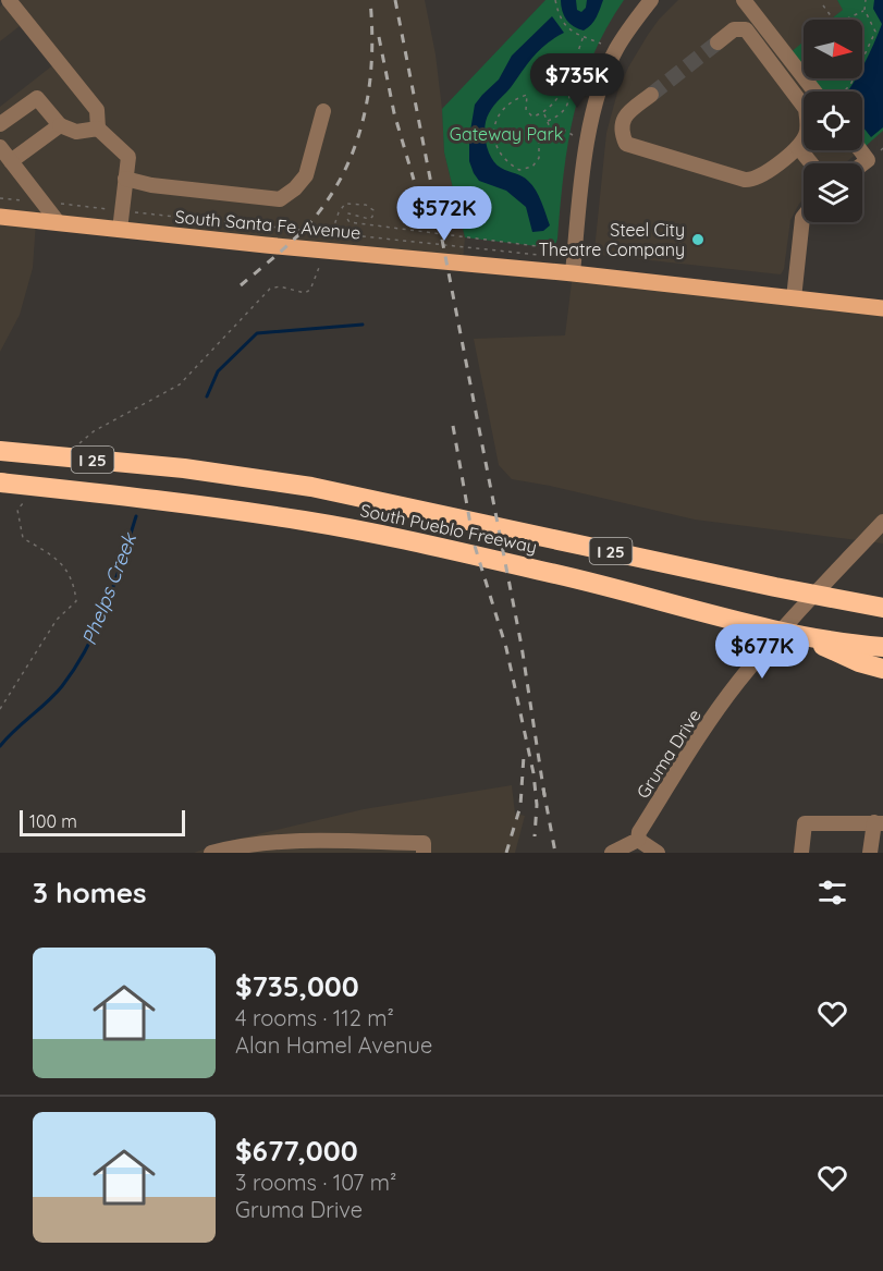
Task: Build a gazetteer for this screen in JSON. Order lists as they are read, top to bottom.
{
  "streets": {
    "highway": ["I 25", "South Pueblo Freeway"],
    "main road": ["South Santa Fe Avenue"],
    "street": ["Gruma Drive"]
  },
  "water": ["Phelps Creek"],
  "parks": ["Gateway Park"],
  "places": ["Steel City Theatre Company"],
  "scale_bar": "100 m",
  "north": "right",
  "page": {
    "price": ["$735K", "$572K", "$677K"],
    "scale": "100 m",
    "heading": "3 homes",
    "list": [
      {
        "name": "$735,000",
        "note": "4 rooms · 112 m² · Alan Hamel Avenue"
      },
      {
        "name": "$677,000",
        "note": "3 rooms · 107 m² · Gruma Drive"
      }
    ]
  }
}
